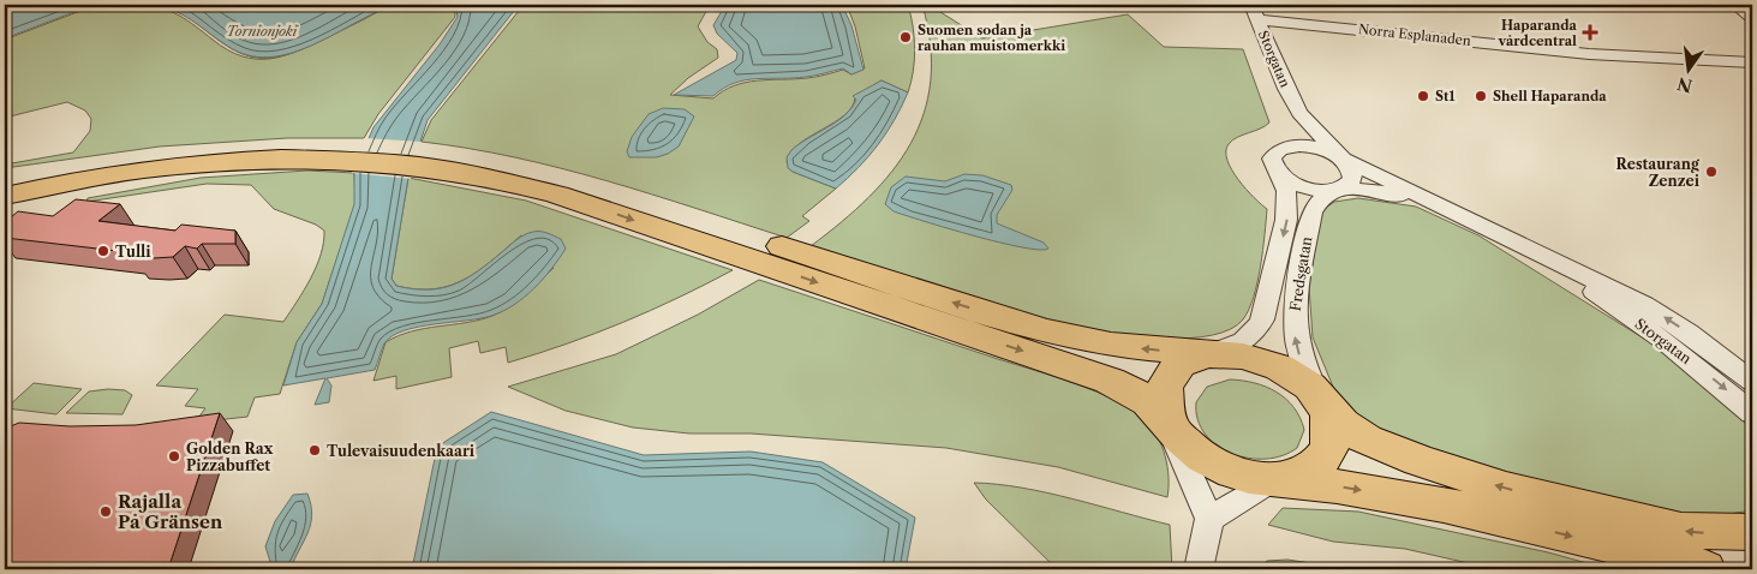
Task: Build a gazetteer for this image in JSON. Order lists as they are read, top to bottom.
{
  "streets": {
    "street": ["Norra Esplanaden", "Storgatan", "Fredsgatan"]
  },
  "crossings": [
    ["Norra Esplanaden", "Storgatan"],
    ["Storgatan", "Fredsgatan"]
  ],
  "water": ["Tornionjoki"],
  "places": {
    "health": ["Haparanda vårdcentral"],
    "other": [
      "Suomen sodan ja rauhan muistomerkki",
      "St1",
      "Shell Haparanda",
      "Restaurang Zenzei",
      "Tulli",
      "Tulevaisuudenkaari",
      "Golden Rax Pizzabuffet",
      "Rajalla På Gränsen"
    ]
  },
  "north": "bottom"
}
